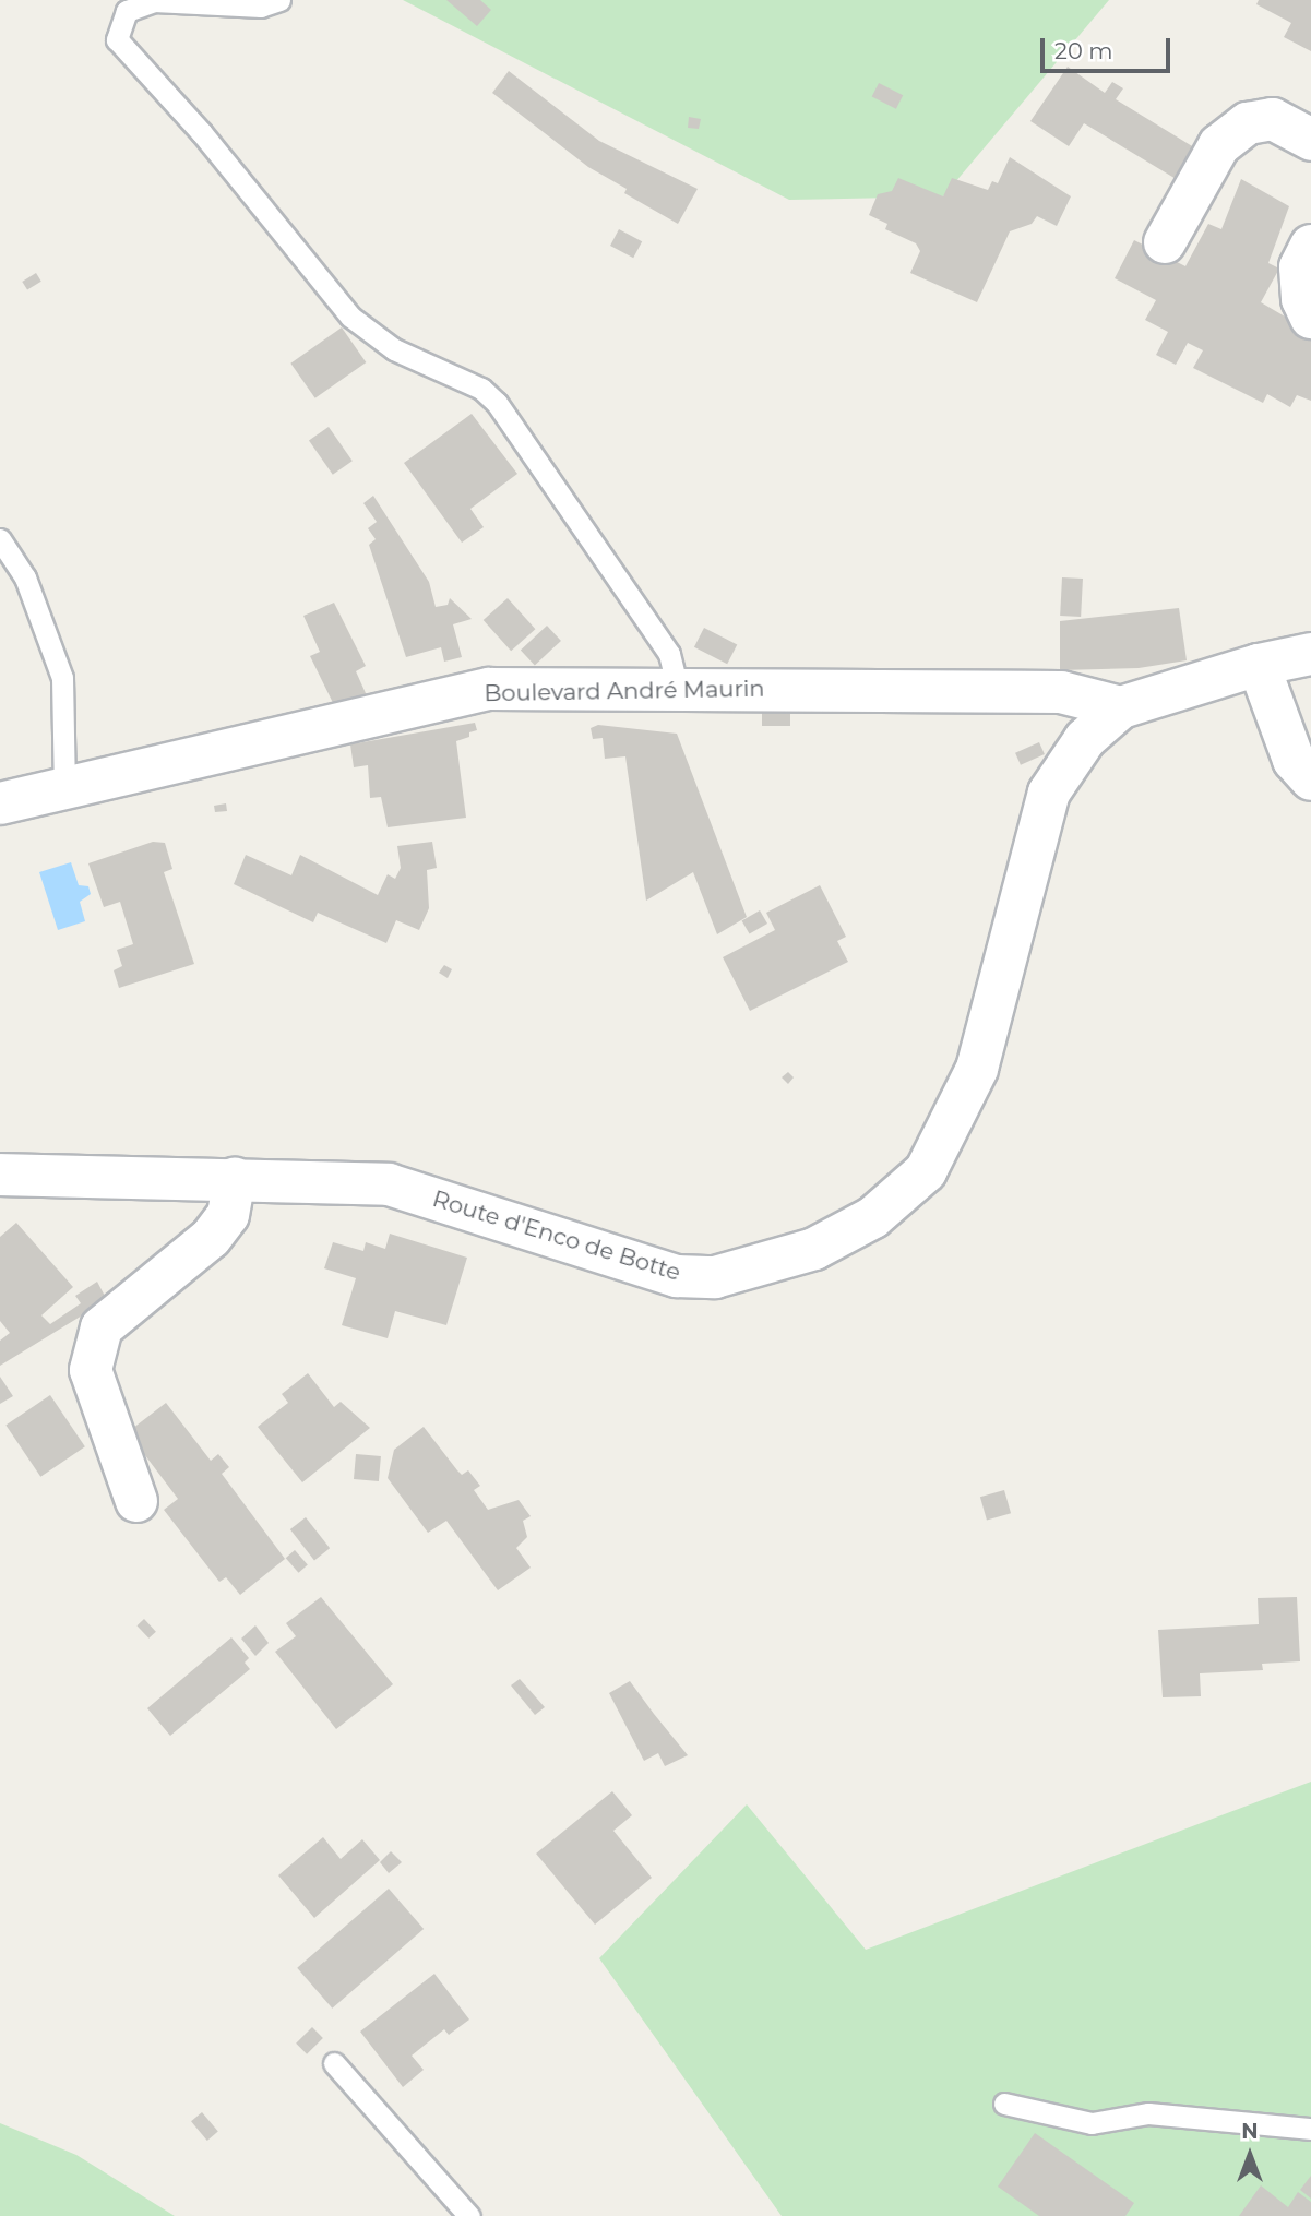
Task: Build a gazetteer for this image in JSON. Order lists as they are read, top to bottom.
{
  "streets": {
    "street": ["Boulevard André Maurin", "Route d'Enco de Botte"]
  },
  "crossings": [
    ["Boulevard André Maurin", "Route d'Enco de Botte"]
  ],
  "scale_bar": "20 m",
  "north": "top"
}
